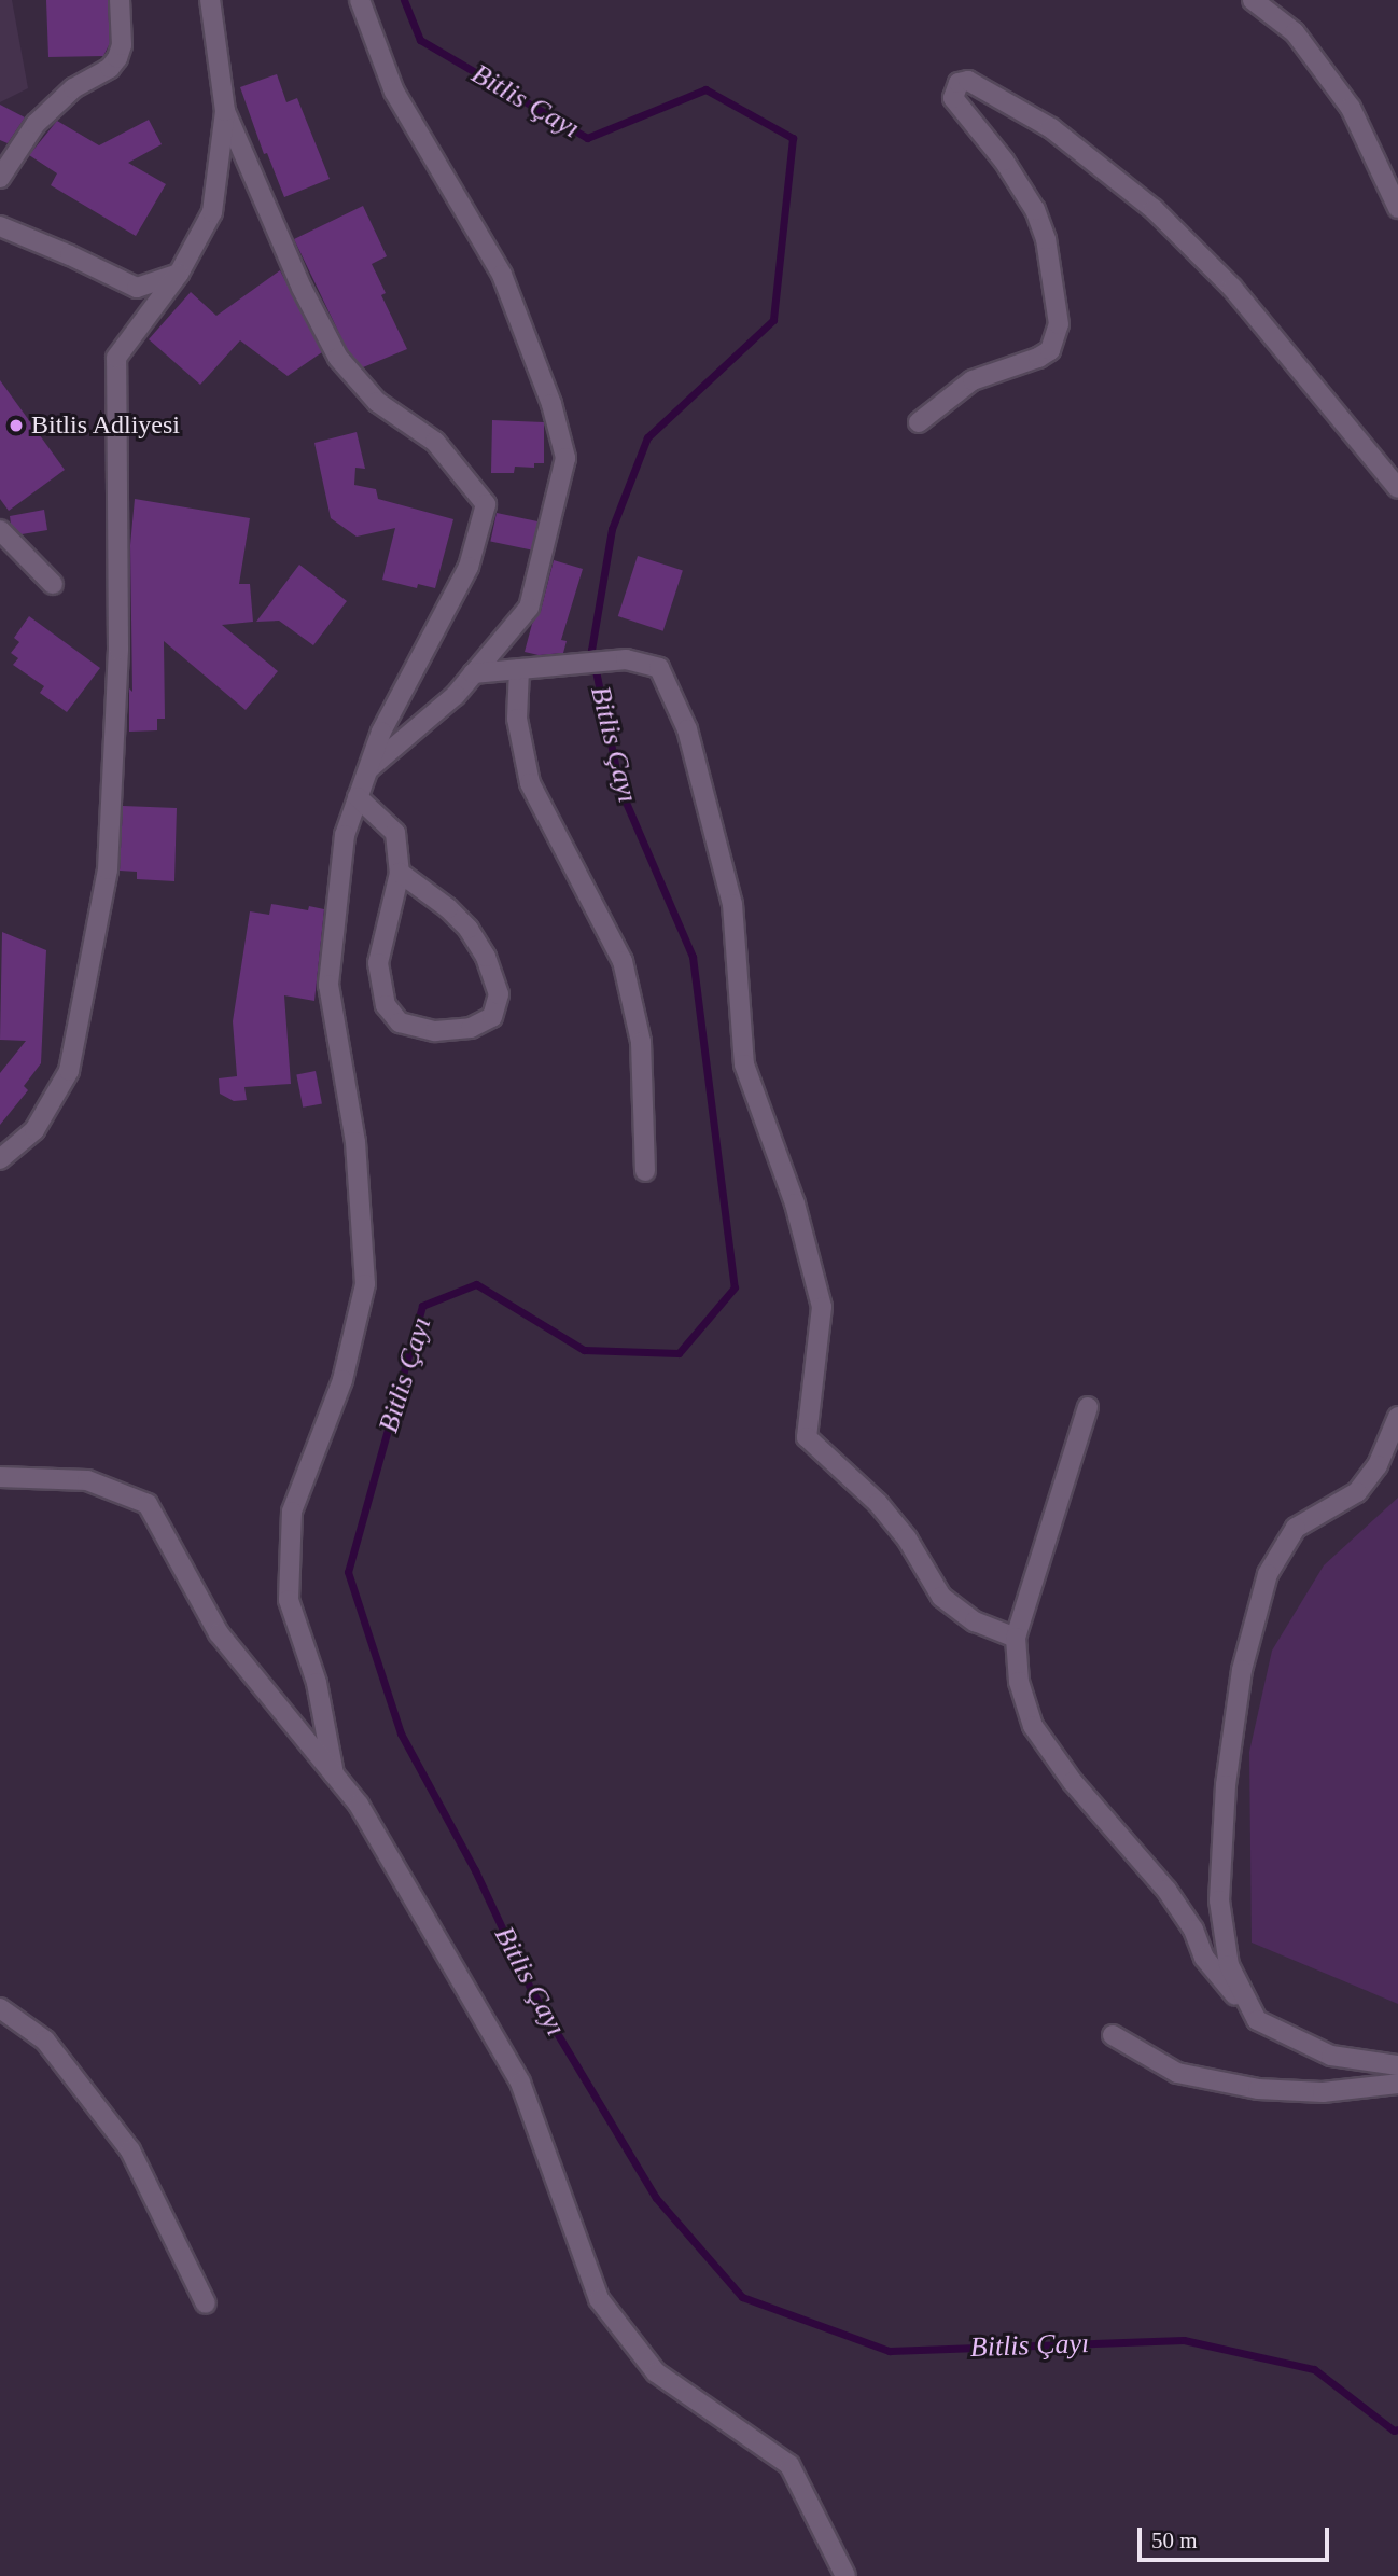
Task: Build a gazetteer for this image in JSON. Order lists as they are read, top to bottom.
{
  "water": ["Bitlis Çayı"],
  "places": ["Bitlis Adliyesi"],
  "scale_bar": "50 m"
}
